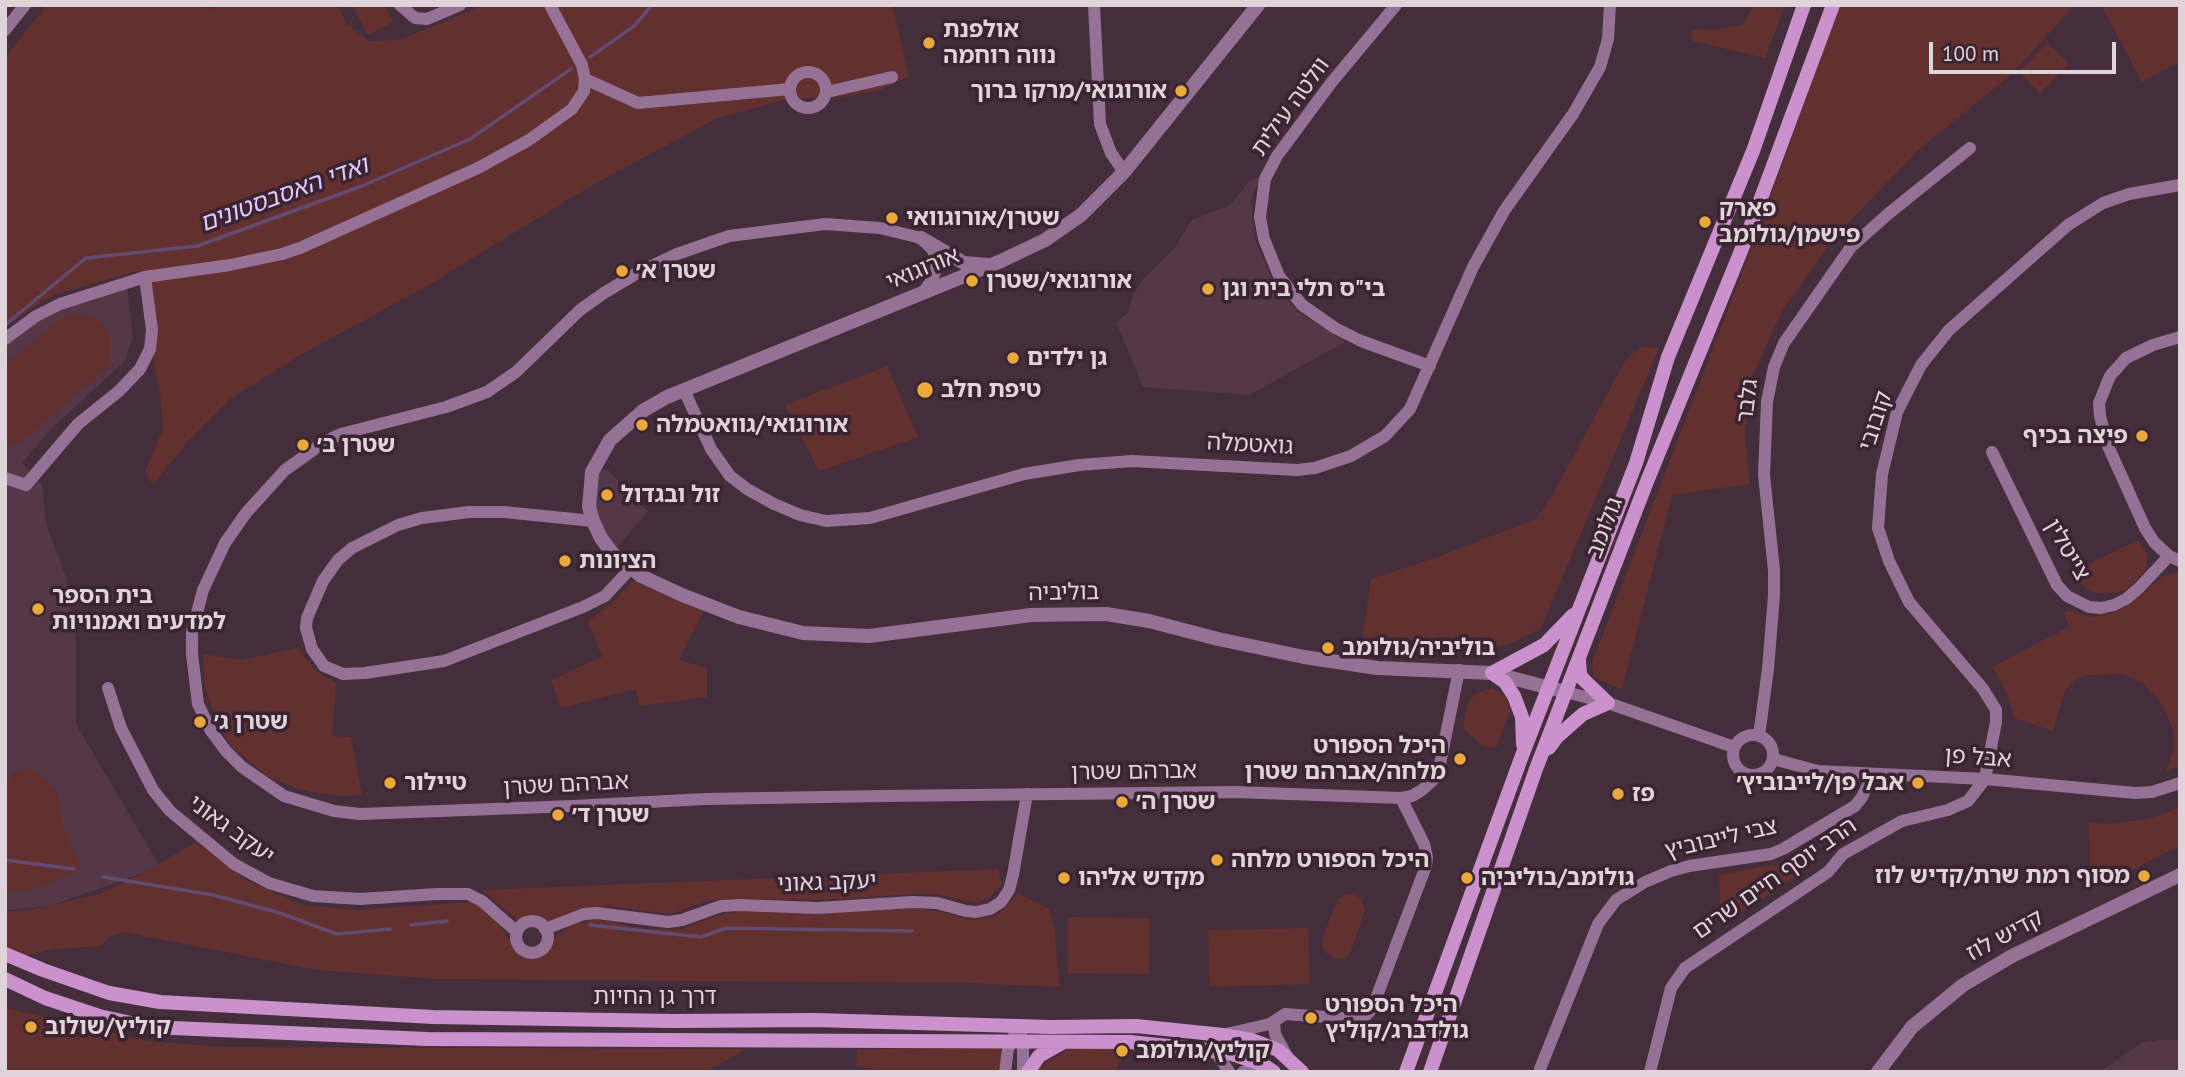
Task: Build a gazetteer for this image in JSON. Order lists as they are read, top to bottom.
{
  "streets": {
    "main road": ["גולומב", "דרך גן החיות"],
    "street": [
      "וולטה עילית",
      "אורוגואי",
      "גלבר",
      "קובובי",
      "גואטמלה",
      "צייטלין",
      "בוליביה",
      "אבל פן",
      "אברהם שטרן",
      "יעקב גאוני",
      "צבי לייבוביץ",
      "הרב יוסף חיים שרים",
      "קדיש לוז"
    ]
  },
  "crossings": [
    ["וולטה עילית", "גואטמלה"],
    ["אורוגואי", "גואטמלה"],
    ["אורוגואי", "בוליביה"],
    ["גלבר", "אבל פן"],
    ["קובובי", "אבל פן"],
    ["קובובי", "הרב יוסף חיים שרים"],
    ["גולומב", "בוליביה"],
    ["אבל פן", "צבי לייבוביץ"],
    ["אבל פן", "הרב יוסף חיים שרים"],
    ["אברהם שטרן", "יעקב גאוני"]
  ],
  "water": ["ואדי האסבסטונים"],
  "places": [
    "אולפנת נווה רוחמה",
    "אורוגואי/מרקו ברוך",
    "שטרן/אורוגוואי",
    "פארק פישמן/גולומב",
    "שטרן א׳",
    "אורוגואי/שטרן",
    "בי\"ס תלי בית וגן",
    "גן ילדים",
    "טיפת חלב",
    "אורוגואי/גוואטמלה",
    "פיצה בכיף",
    "שטרן ב׳",
    "זול ובגדול",
    "הציונות",
    "בית הספר למדעים ואמנויות",
    "בוליביה/גולומב",
    "שטרן ג׳",
    "היכל הספורט מלחה/אברהם שטרן",
    "טיילור",
    "אבל פן/לייבוביץ׳",
    "פז",
    "שטרן ה׳",
    "שטרן ד׳",
    "היכל הספורט מלחה",
    "מסוף רמת שרת/קדיש לוז",
    "מקדש אליהו",
    "גולומב/בוליביה",
    "היכל הספורט גולדברג/קוליץ",
    "קוליץ/שולוב",
    "קוליץ/גולומב"
  ],
  "scale_bar": "100 m"
}
